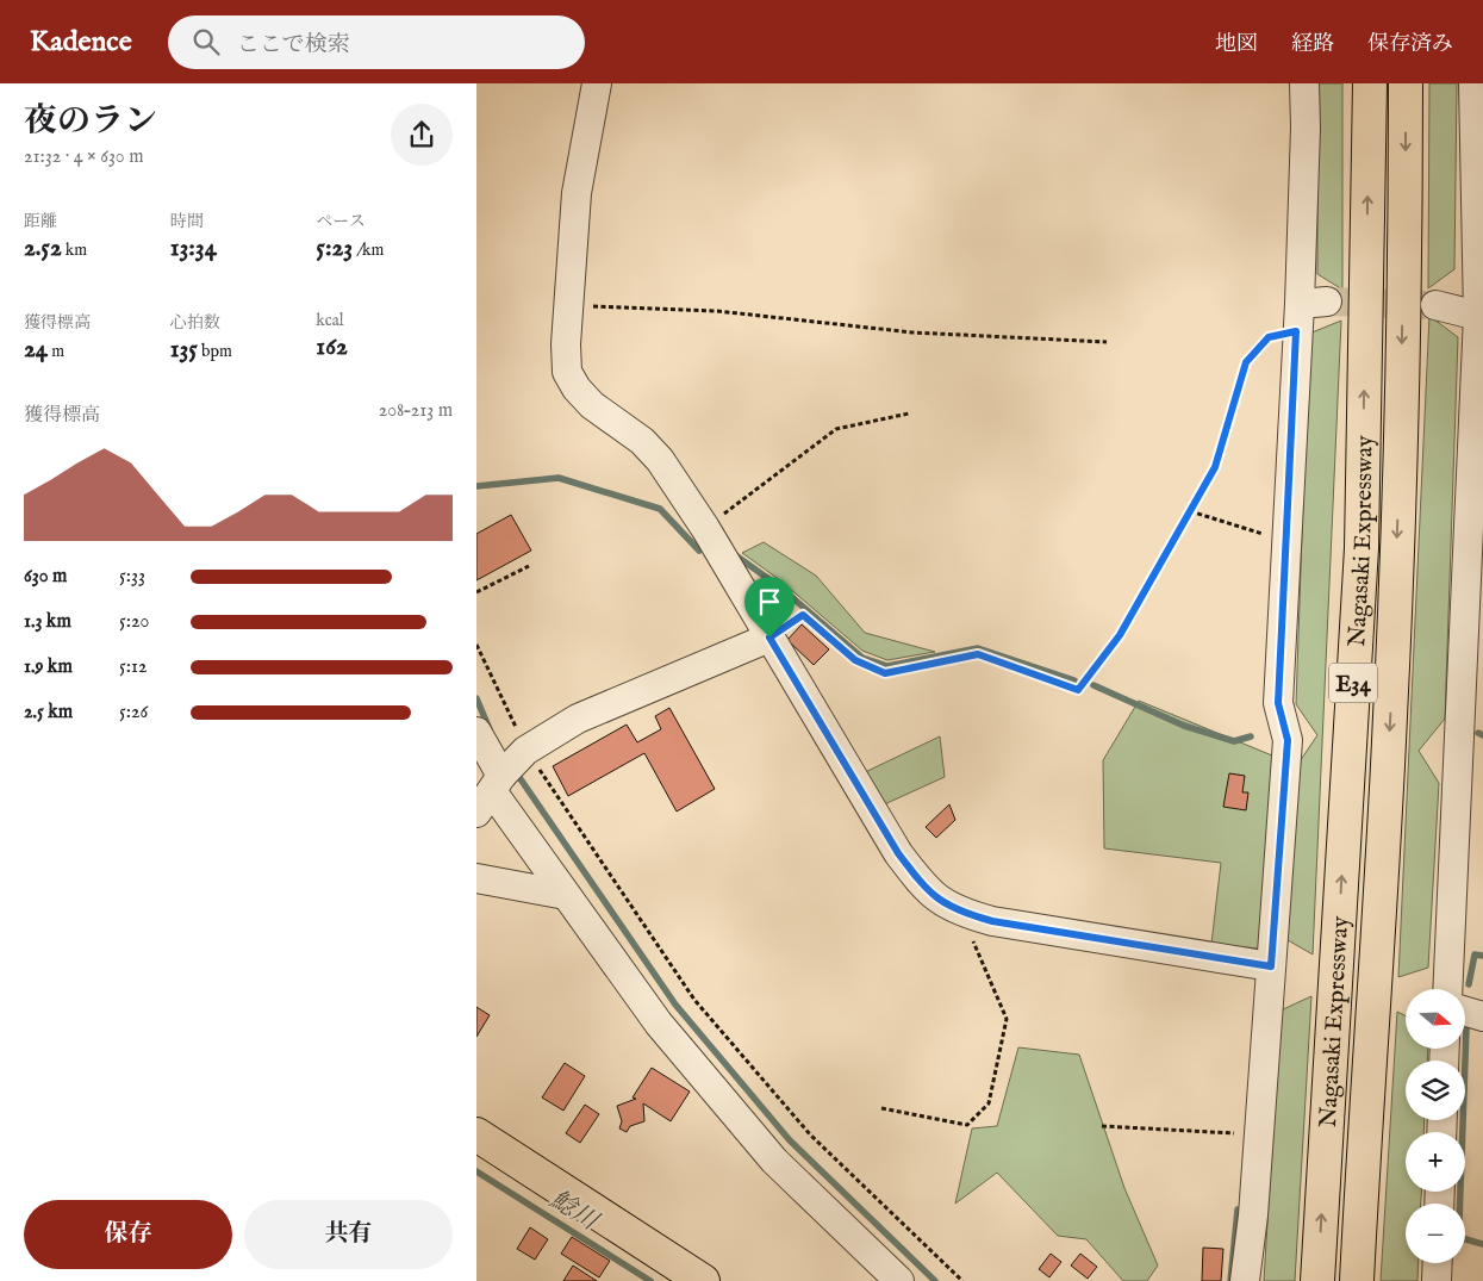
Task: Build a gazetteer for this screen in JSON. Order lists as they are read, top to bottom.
{
  "streets": {
    "main road": ["Nagasaki Expressway", "E34"]
  },
  "water": ["鯰川"],
  "north": "right",
  "page": {
    "header": "Kadence",
    "search": "ここで検索",
    "nav": ["地図", "経路", "保存済み"],
    "heading": ["夜のラン", "21:32 · 4 × 630 m"],
    "stats": [
      ["距離", "2.52 km"],
      ["時間", "13:34"],
      ["ペース", "5:23 /km"],
      ["獲得標高", "24 m"],
      ["心拍数", "135 bpm"],
      ["kcal", "162"]
    ],
    "chart": ["獲得標高", "208–213 m"],
    "list": [
      {
        "name": "630 m",
        "note": "5:33"
      },
      {
        "name": "1.3 km",
        "note": "5:20"
      },
      {
        "name": "1.9 km",
        "note": "5:12"
      },
      {
        "name": "2.5 km",
        "note": "5:26"
      }
    ],
    "map_buttons": ["+", "−"],
    "buttons": ["保存", "共有"]
  }
}
